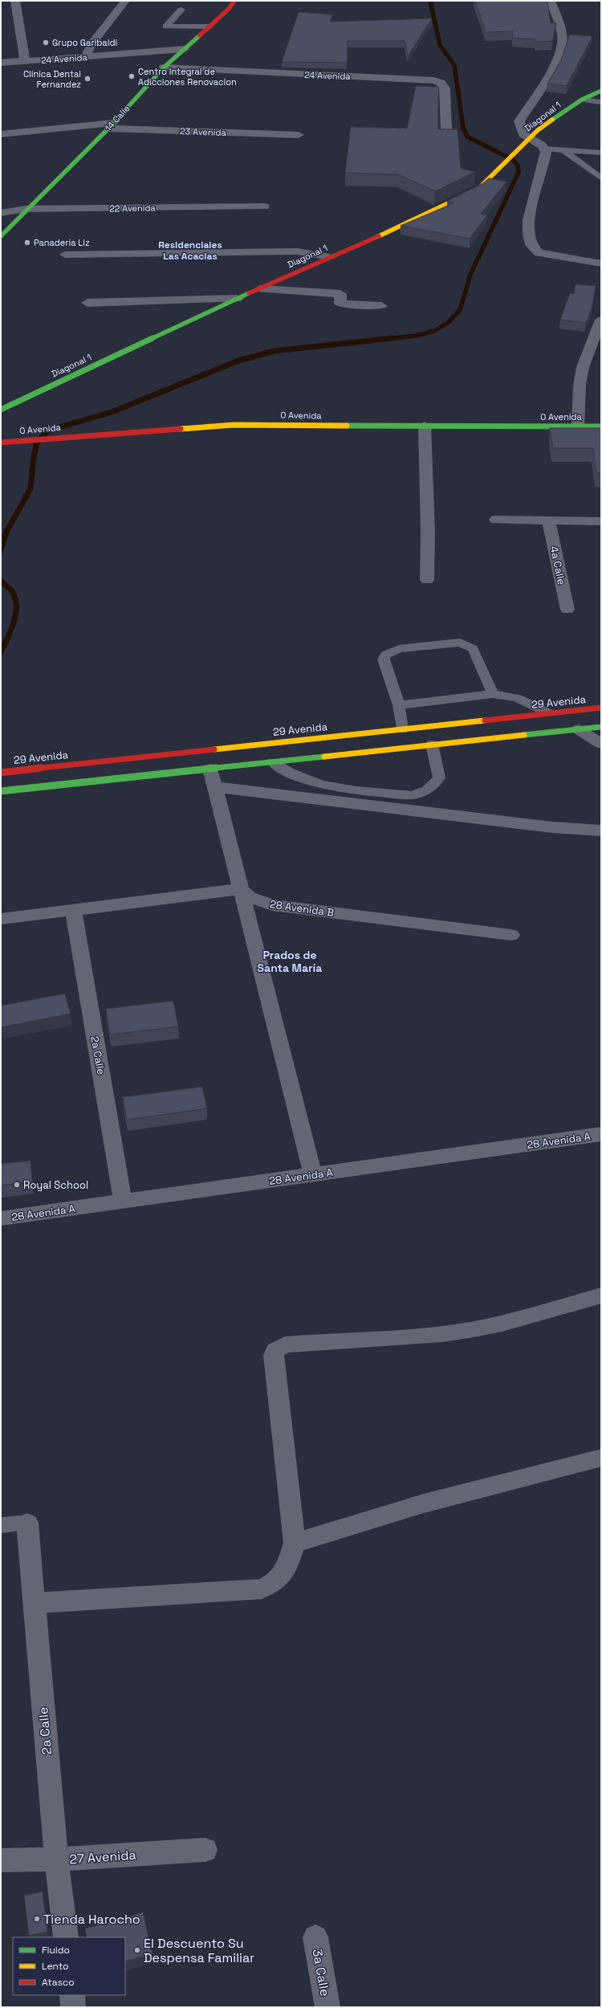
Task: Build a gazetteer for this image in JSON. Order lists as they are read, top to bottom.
{
  "streets": {
    "street": [
      "24 Avenida",
      "Diagonal 1",
      "14 Calle",
      "23 Avenida",
      "22 Avenida",
      "0 Avenida",
      "4a Calle",
      "29 Avenida",
      "28 Avenida B",
      "2a Calle",
      "28 Avenida A",
      "27 Avenida",
      "3a Calle"
    ]
  },
  "crossings": [
    ["24 Avenida", "14 Calle"],
    ["14 Calle", "23 Avenida"],
    ["14 Calle", "22 Avenida"],
    ["2a Calle", "28 Avenida A"],
    ["2a Calle", "27 Avenida"]
  ],
  "districts": ["Residenciales Las Acacias", "Prados de Santa María"],
  "places": [
    "Grupo Garibaldi",
    "Centro Integral de Adicciones Renovacion",
    "Clínica Dental Fernandez",
    "Panadería Liz",
    "Royal School",
    "Tienda Harocho",
    "El Descuento Su Despensa Familiar"
  ],
  "legend": ["Fluido", "Lento", "Atasco"]
}
